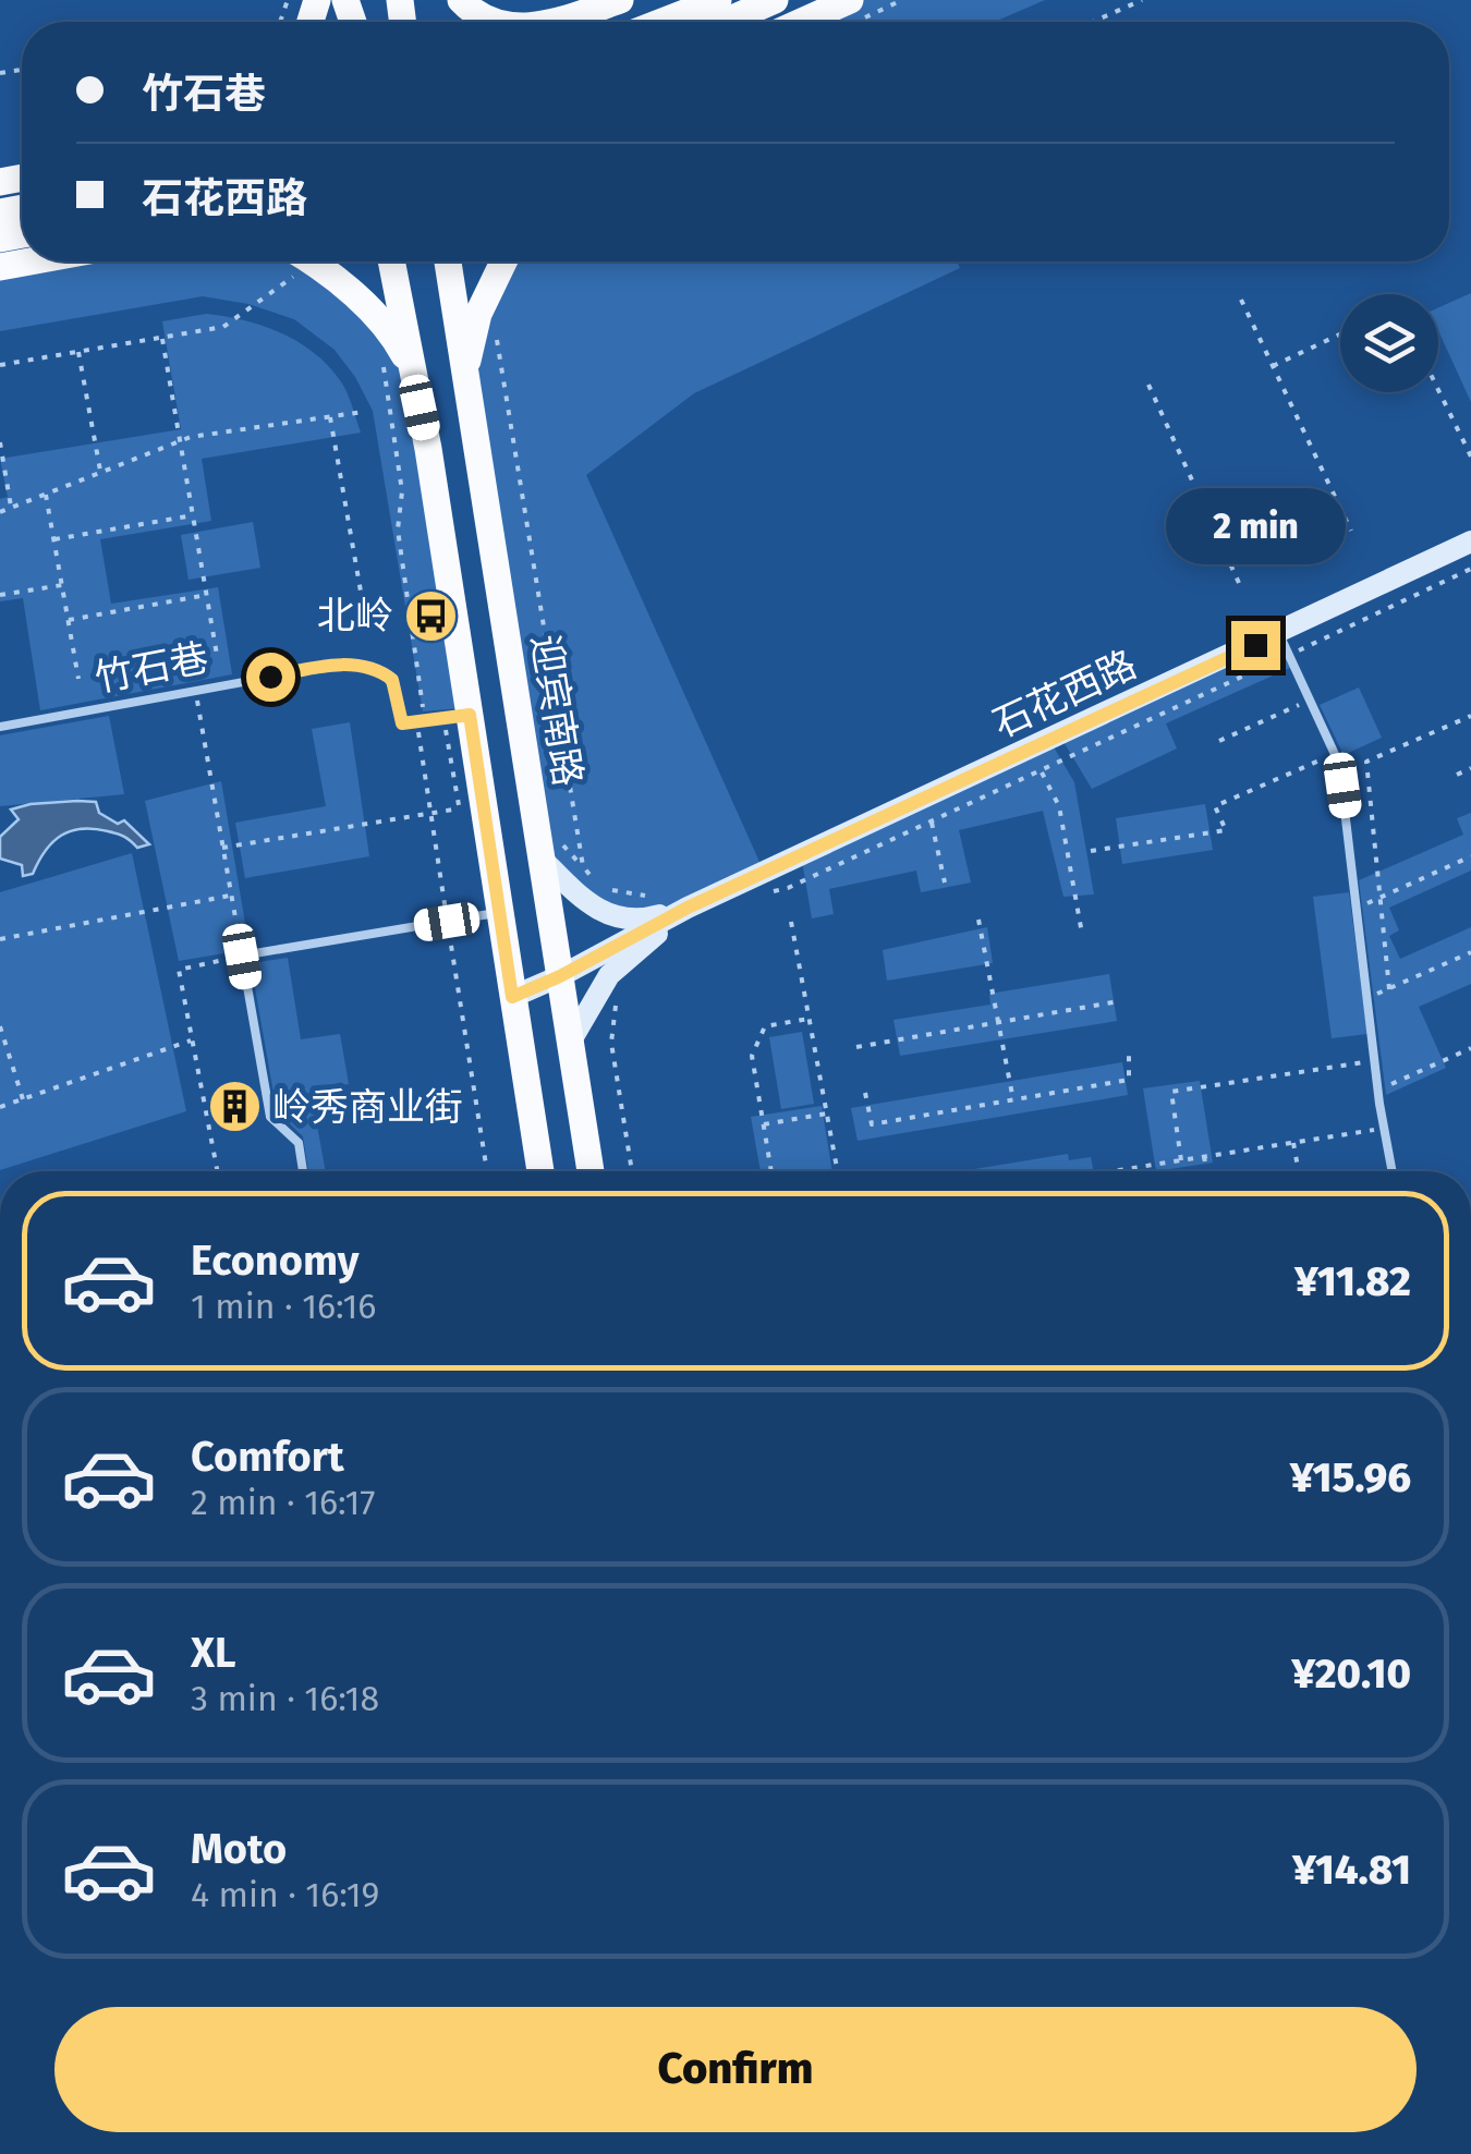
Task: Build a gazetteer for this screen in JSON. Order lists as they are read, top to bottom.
{
  "streets": {
    "main road": ["石花西路", "迎宾南路"],
    "lane": ["竹石巷"]
  },
  "places": {
    "bus stop": ["北岭"],
    "building": ["岭秀商业街"]
  },
  "page": {
    "banner": ["竹石巷", "石花西路"],
    "bubble": "2 min",
    "list": [
      {
        "name": "Economy",
        "note": "1 min · 16:16",
        "value": "¥11.82"
      },
      {
        "name": "Comfort",
        "note": "2 min · 16:17",
        "value": "¥15.96"
      },
      {
        "name": "XL",
        "note": "3 min · 16:18",
        "value": "¥20.10"
      },
      {
        "name": "Moto",
        "note": "4 min · 16:19",
        "value": "¥14.81"
      }
    ],
    "buttons": "Confirm"
  }
}
